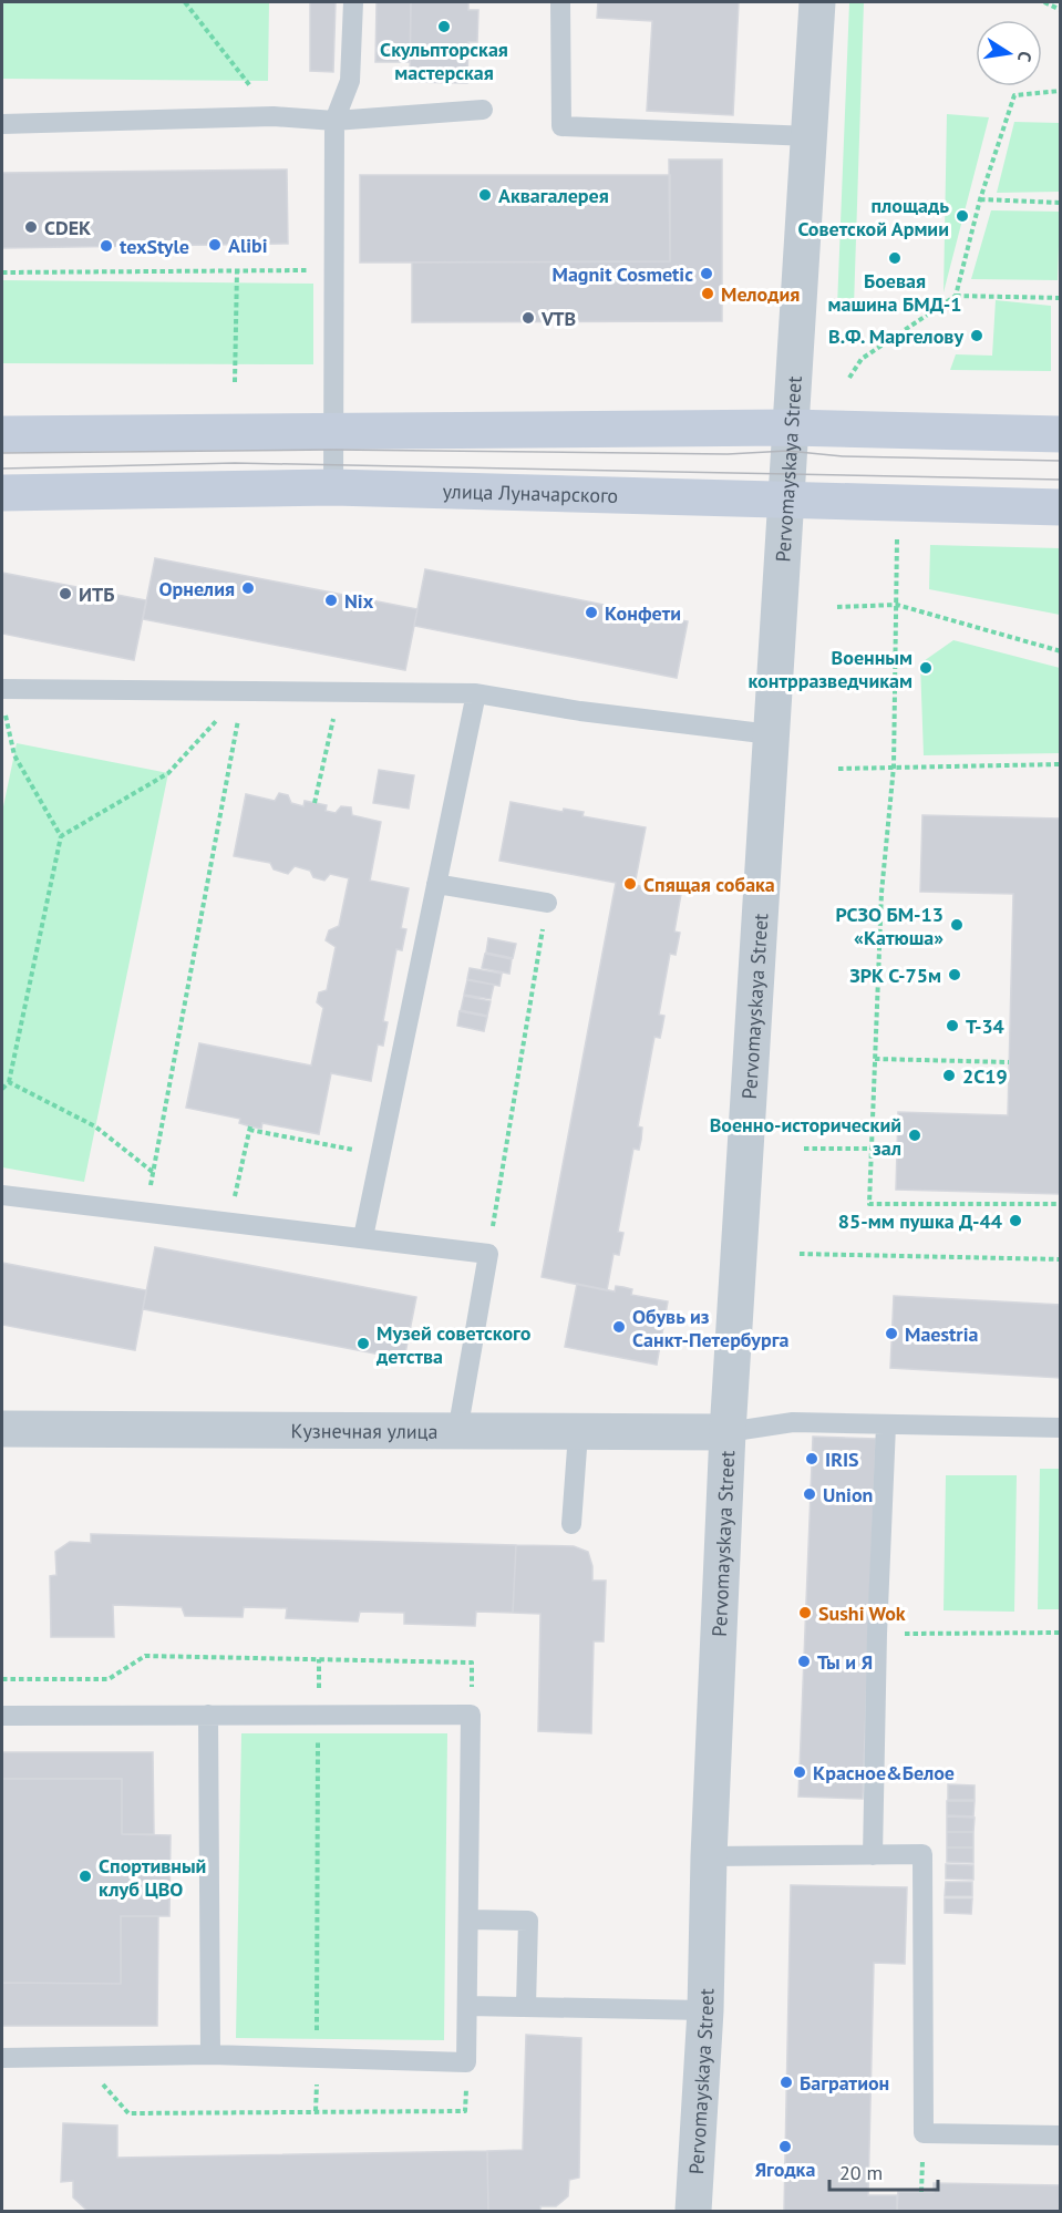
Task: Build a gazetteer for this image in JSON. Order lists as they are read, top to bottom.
{
  "streets": {
    "main road": ["улица Луначарского"],
    "street": ["Pervomayskaya Street", "Кузнечная улица"]
  },
  "crossings": [
    ["Pervomayskaya Street", "улица Луначарского"],
    ["Pervomayskaya Street", "Кузнечная улица"]
  ],
  "places": [
    "Скульпторская мастерская",
    "Аквагалерея",
    "площадь Советской Армии",
    "CDEK",
    "Alibi",
    "texStyle",
    "Боевая машина БМД-1",
    "Magnit Cosmetic",
    "Мелодия",
    "VTB",
    "В.Ф. Маргелову",
    "Орнелия",
    "ИТБ",
    "Nix",
    "Конфети",
    "Военным контрразведчикам",
    "Спящая собака",
    "РСЗО БМ-13 «Катюша»",
    "ЗРК С-75м",
    "Т-34",
    "2С19",
    "Военно-исторический зал",
    "85-мм пушка Д-44",
    "Обувь из Санкт-Петербурга",
    "Maestria",
    "Музей советского детства",
    "IRIS",
    "Union",
    "Sushi Wok",
    "Ты и Я",
    "Красное&Белое",
    "Спортивный клуб ЦВО",
    "Багратион",
    "Ягодка"
  ],
  "scale_bar": "20 m",
  "north": "right"
}
